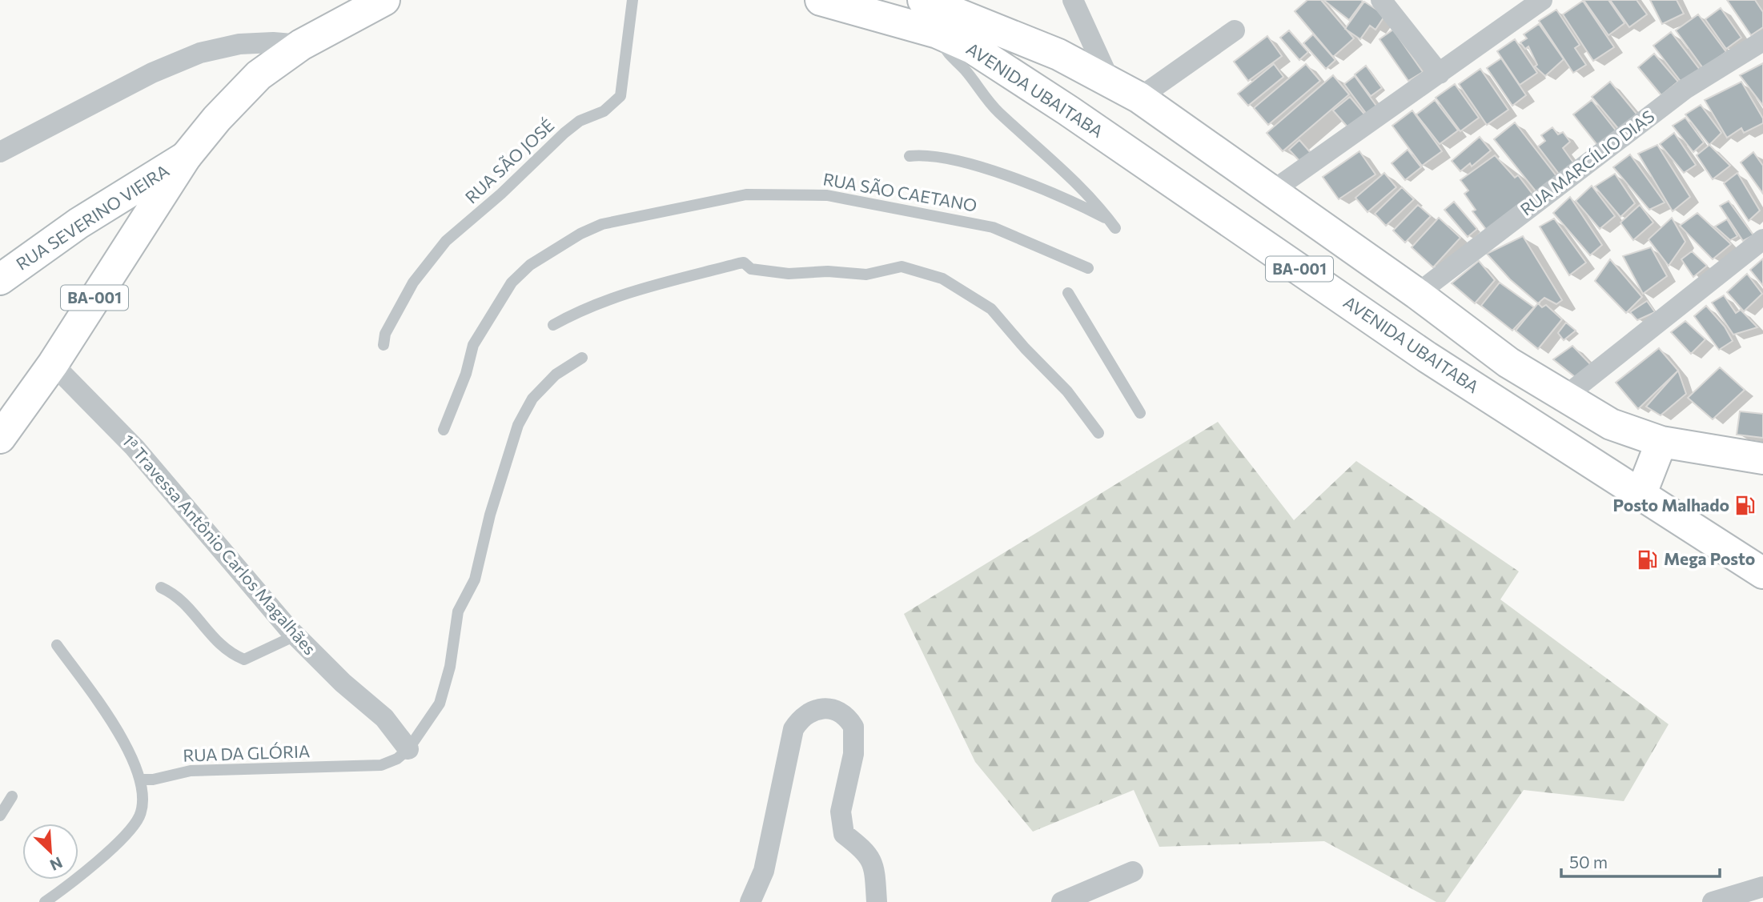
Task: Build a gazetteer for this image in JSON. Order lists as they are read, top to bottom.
{
  "streets": {
    "main road": ["AVENIDA UBAITABA", "RUA SEVERINO VIEIRA", "BA-001"],
    "street": ["RUA MARCÍLIO DIAS", "1ª Travessa Antônio Carlos Magalhães"],
    "lane": ["RUA SÃO JOSÉ", "RUA SÃO CAETANO", "RUA DA GLÓRIA"]
  },
  "crossings": [
    ["AVENIDA UBAITABA", "RUA MARCÍLIO DIAS"],
    ["AVENIDA UBAITABA", "BA-001"],
    ["RUA SEVERINO VIEIRA", "BA-001"],
    ["BA-001", "1ª Travessa Antônio Carlos Magalhães"],
    ["1ª Travessa Antônio Carlos Magalhães", "RUA DA GLÓRIA"]
  ],
  "places": {
    "fuel station": ["Posto Malhado", "Mega Posto"]
  },
  "scale_bar": "50 m",
  "north": "bottom right"
}
